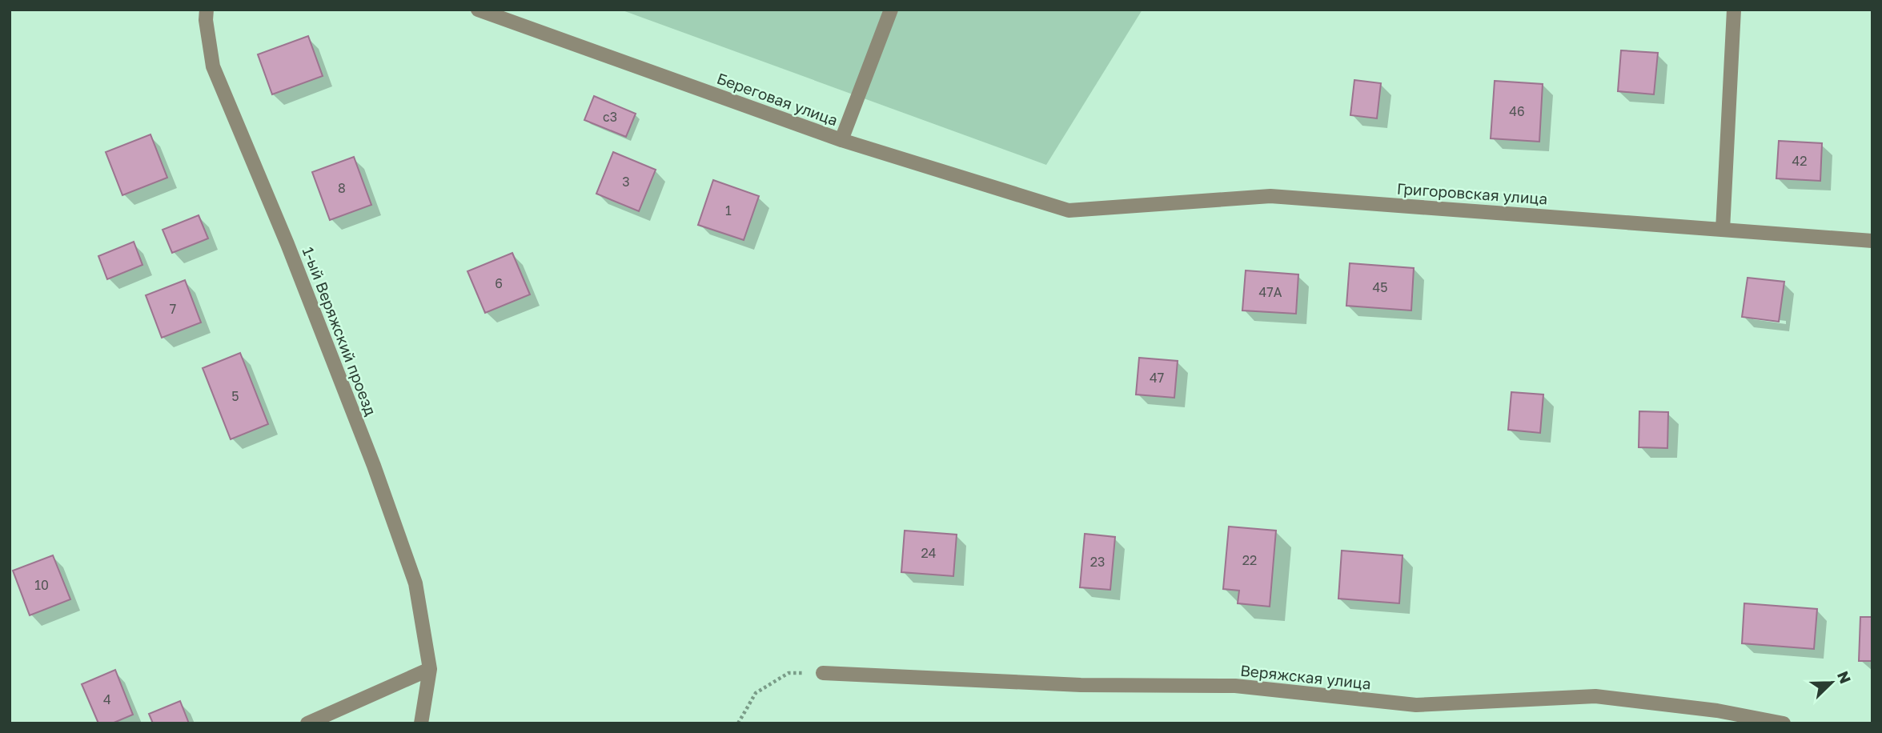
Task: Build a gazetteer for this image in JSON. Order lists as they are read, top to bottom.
{
  "streets": {
    "street": [
      "Береговая улица",
      "Григоровская улица",
      "1-ый Веряжский проезд",
      "Веряжская улица"
    ]
  },
  "crossings": [
    ["Береговая улица", "Григоровская улица"]
  ],
  "house_numbers": [
    "46",
    "с3",
    "42",
    "3",
    "8",
    "1",
    "6",
    "45",
    "47А",
    "7",
    "47",
    "5",
    "24",
    "22",
    "23",
    "10",
    "4"
  ],
  "north": "top right"
}
